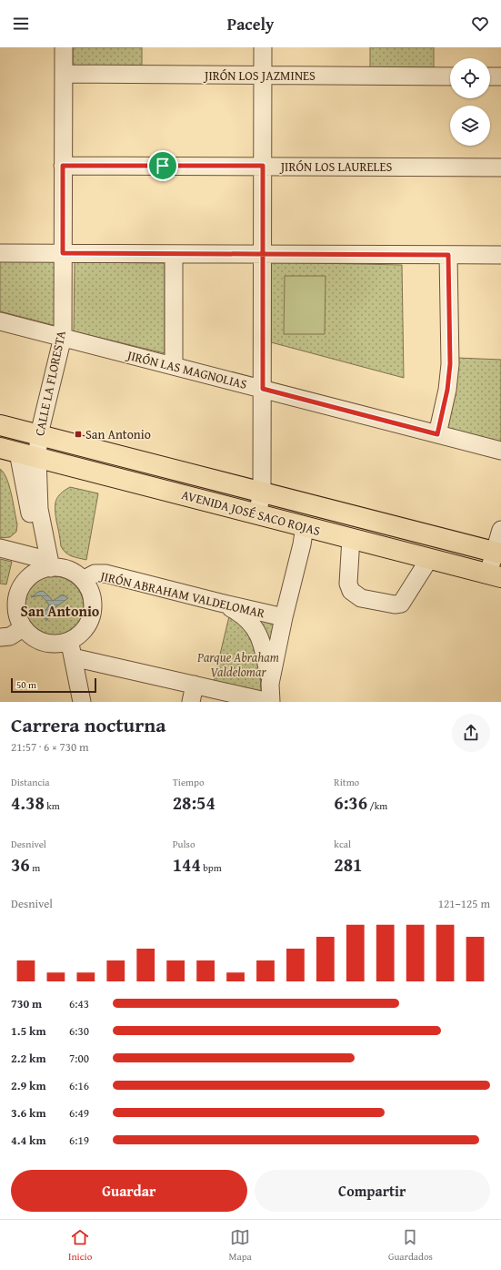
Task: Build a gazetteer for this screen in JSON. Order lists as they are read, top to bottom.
{
  "streets": {
    "main road": ["AVENIDA JOSÉ SACO ROJAS"],
    "street": [
      "JIRÓN LOS JAZMINES",
      "JIRÓN LOS LAURELES",
      "JIRÓN LAS MAGNOLIAS",
      "CALLE LA FLORESTA",
      "JIRÓN ABRAHAM VALDELOMAR"
    ]
  },
  "crossings": [
    ["JIRÓN LOS JAZMINES", "CALLE LA FLORESTA"],
    ["JIRÓN LOS LAURELES", "CALLE LA FLORESTA"],
    ["JIRÓN LAS MAGNOLIAS", "CALLE LA FLORESTA"],
    ["CALLE LA FLORESTA", "AVENIDA JOSÉ SACO ROJAS"],
    ["CALLE LA FLORESTA", "JIRÓN ABRAHAM VALDELOMAR"]
  ],
  "districts": ["San Antonio"],
  "parks": ["Parque Abraham Valdelomar"],
  "places": {
    "transit": ["San Antonio"]
  },
  "scale_bar": "50 m",
  "page": {
    "header": "Pacely",
    "scale": "50 m",
    "heading": ["Carrera nocturna", "21:57 · 6 × 730 m"],
    "stats": [
      ["Distancia", "4.38 km"],
      ["Tiempo", "28:54"],
      ["Ritmo", "6:36 /km"],
      ["Desnivel", "36 m"],
      ["Pulso", "144 bpm"],
      ["kcal", "281"]
    ],
    "chart": ["Desnivel", "121–125 m"],
    "list": [
      {
        "name": "730 m",
        "note": "6:43"
      },
      {
        "name": "1.5 km",
        "note": "6:30"
      },
      {
        "name": "2.2 km",
        "note": "7:00"
      },
      {
        "name": "2.9 km",
        "note": "6:16"
      },
      {
        "name": "3.6 km",
        "note": "6:49"
      },
      {
        "name": "4.4 km",
        "note": "6:19"
      }
    ],
    "buttons": ["Guardar", "Compartir"],
    "tabs": ["Inicio", "Mapa", "Guardados"]
  }
}
